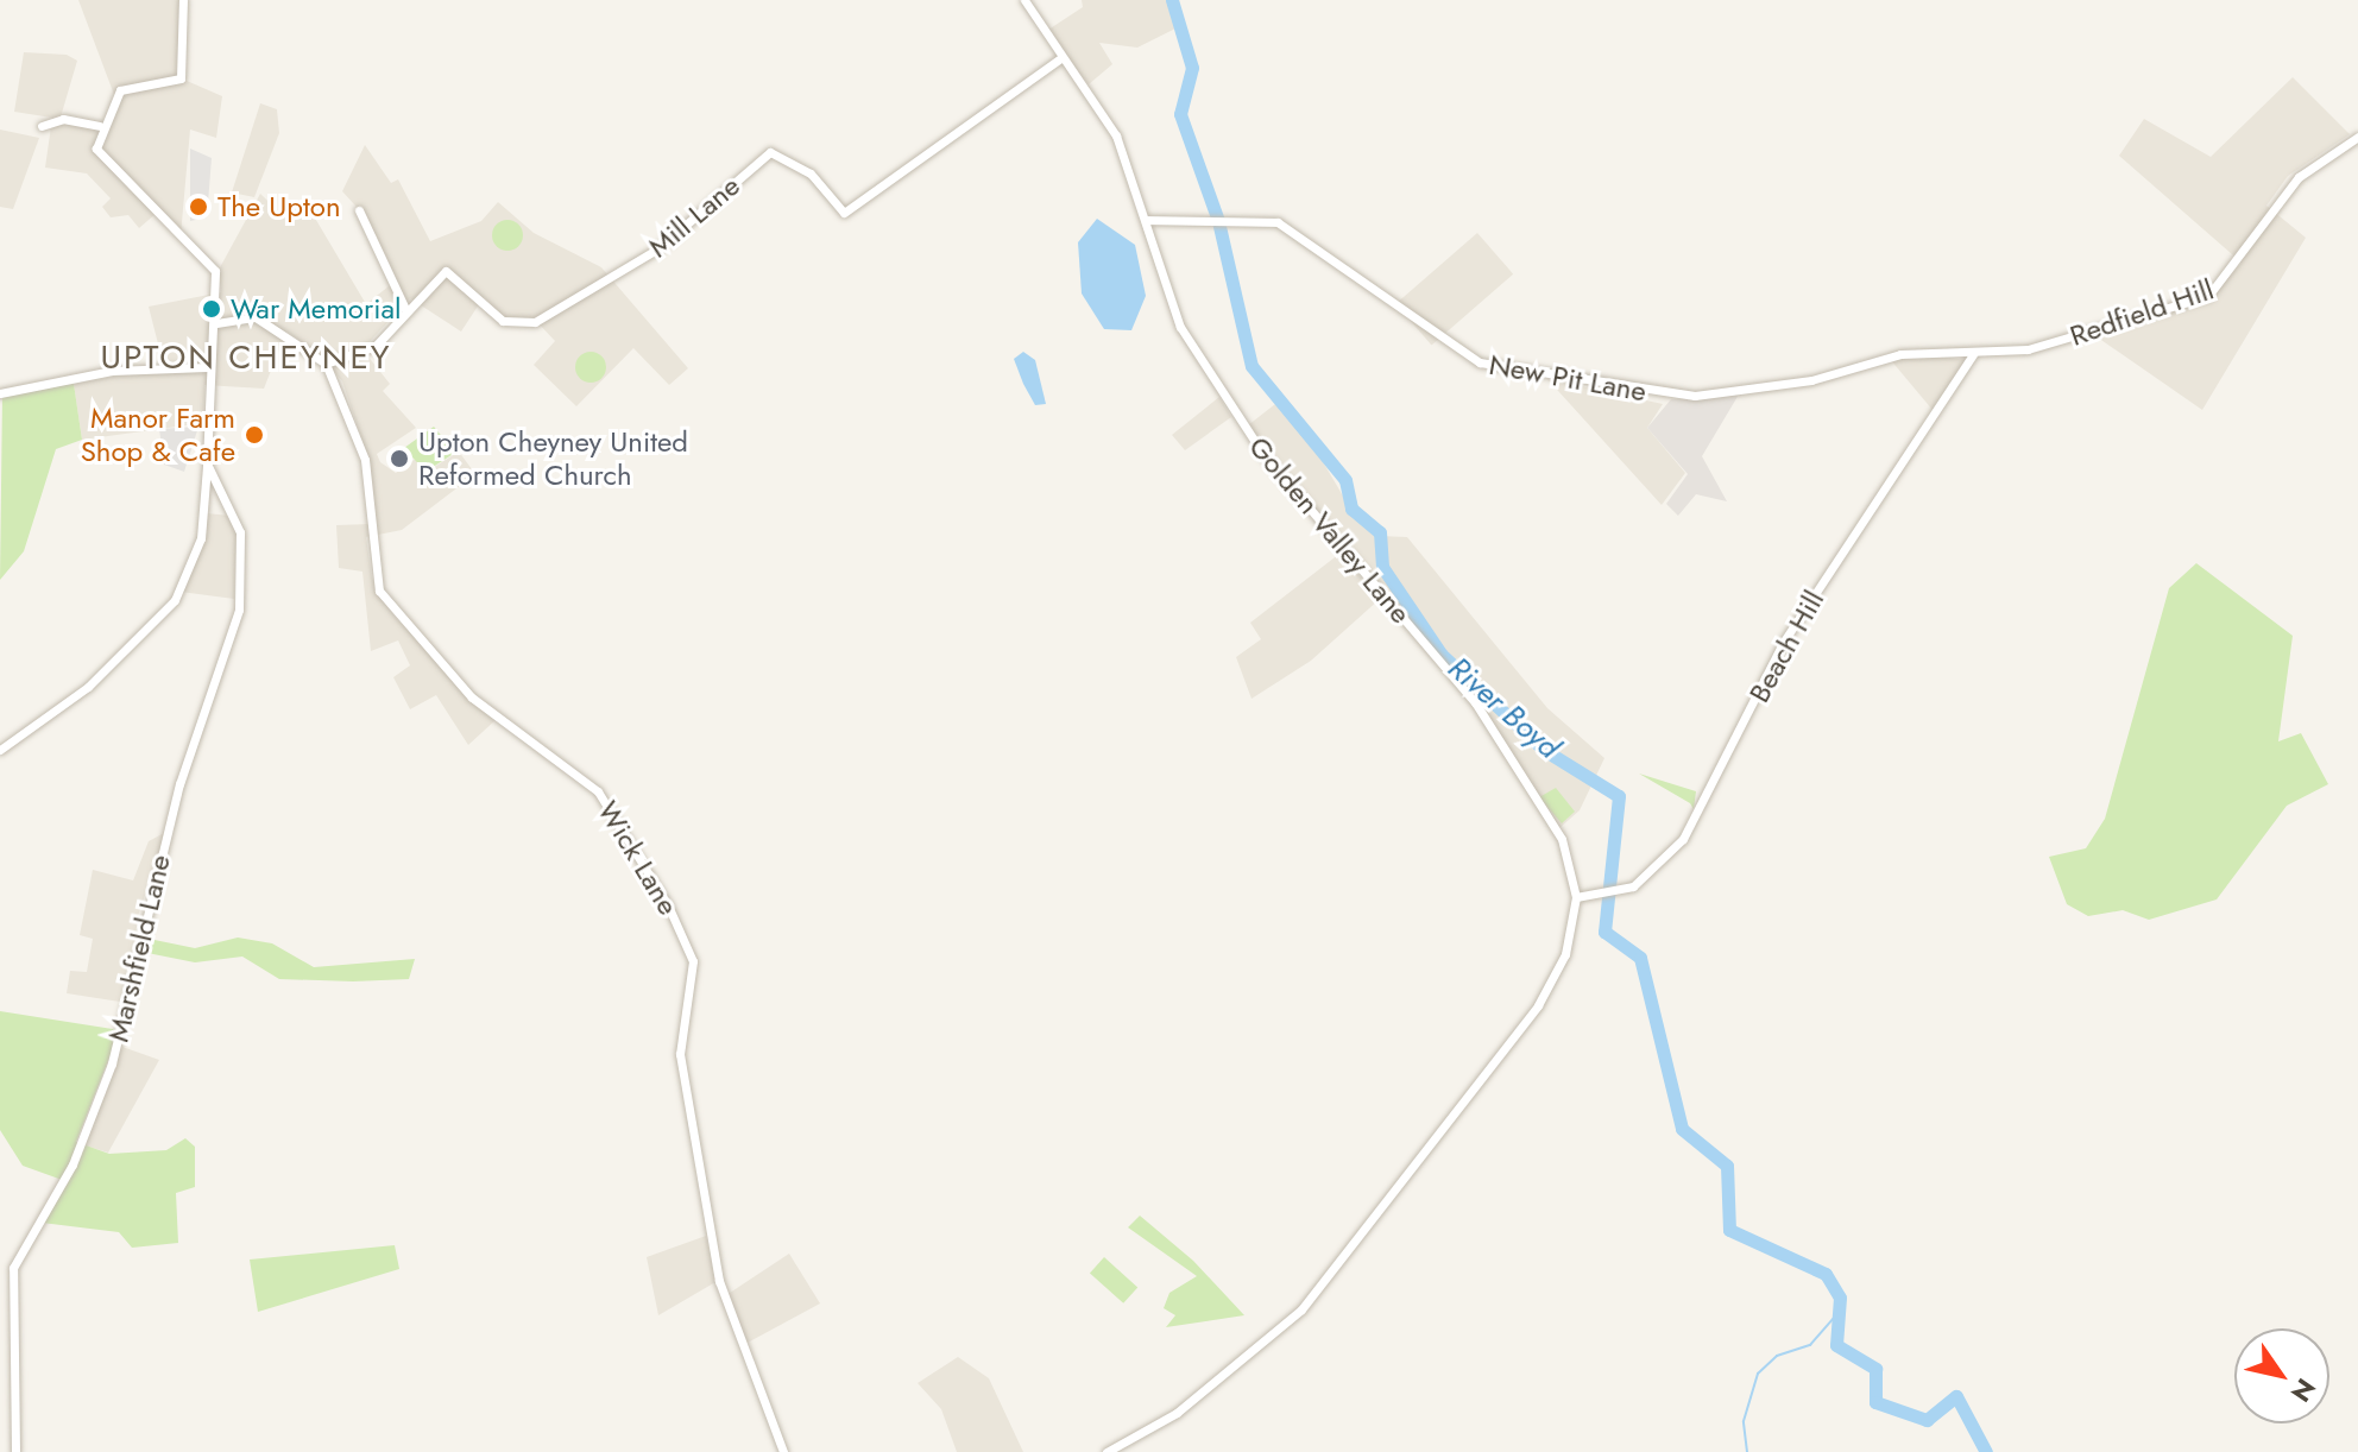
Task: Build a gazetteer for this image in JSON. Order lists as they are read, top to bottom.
{
  "streets": {
    "street": [
      "Mill Lane",
      "Redfield Hill",
      "New Pit Lane",
      "Golden Valley Lane",
      "Beach Hill",
      "Wick Lane",
      "Marshfield Lane"
    ]
  },
  "crossings": [
    ["Mill Lane", "Golden Valley Lane"],
    ["Mill Lane", "Wick Lane"],
    ["Redfield Hill", "New Pit Lane"],
    ["Redfield Hill", "Beach Hill"],
    ["New Pit Lane", "Golden Valley Lane"],
    ["New Pit Lane", "Beach Hill"],
    ["Golden Valley Lane", "Beach Hill"]
  ],
  "districts": ["UPTON CHEYNEY"],
  "water": ["River Boyd"],
  "places": [
    "The Upton",
    "War Memorial",
    "Manor Farm Shop & Cafe",
    "Upton Cheyney United Reformed Church"
  ],
  "north": "bottom right"
}
